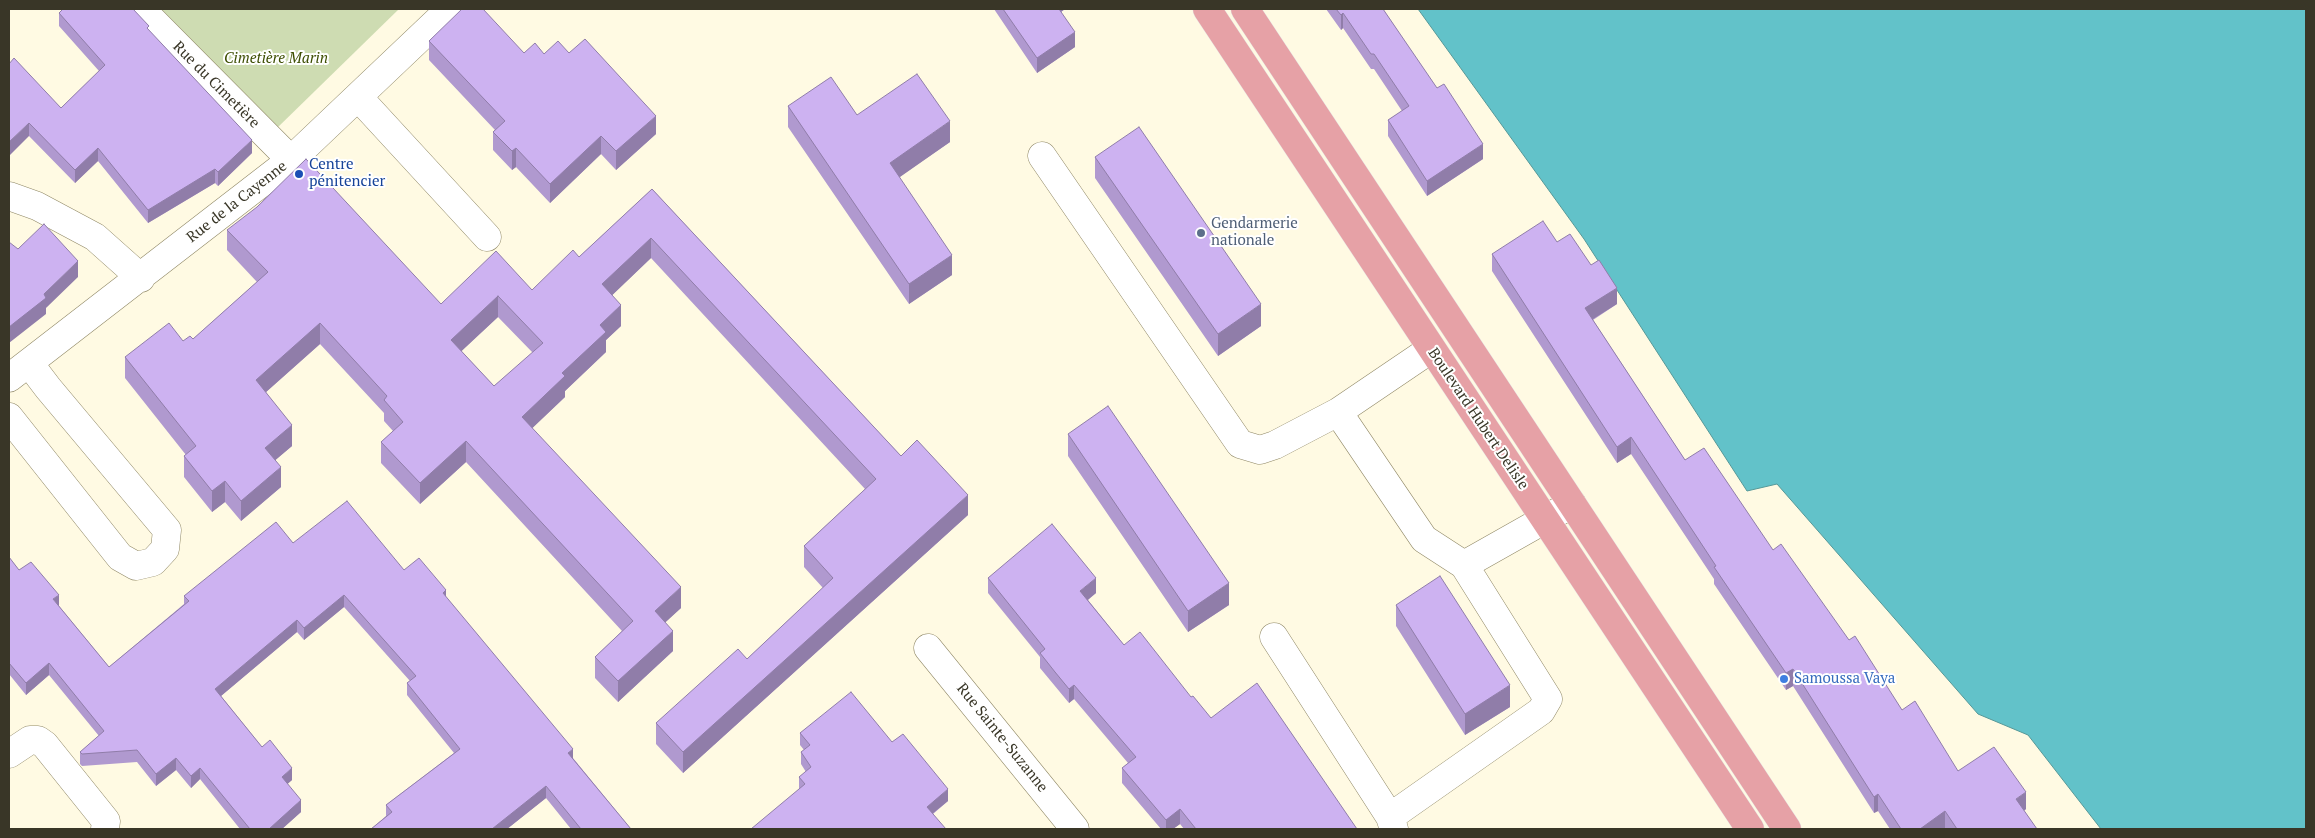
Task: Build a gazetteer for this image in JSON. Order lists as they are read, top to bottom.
{
  "streets": {
    "main road": ["Boulevard Hubert Delisle"],
    "street": ["Rue du Cimetière", "Rue de la Cayenne", "Rue Sainte-Suzanne"]
  },
  "crossings": [
    ["Rue du Cimetière", "Rue de la Cayenne"]
  ],
  "parks": ["Cimetière Marin"],
  "places": ["Centre pénitencier", "Gendarmerie nationale", "Samoussa Vaya"]
}
